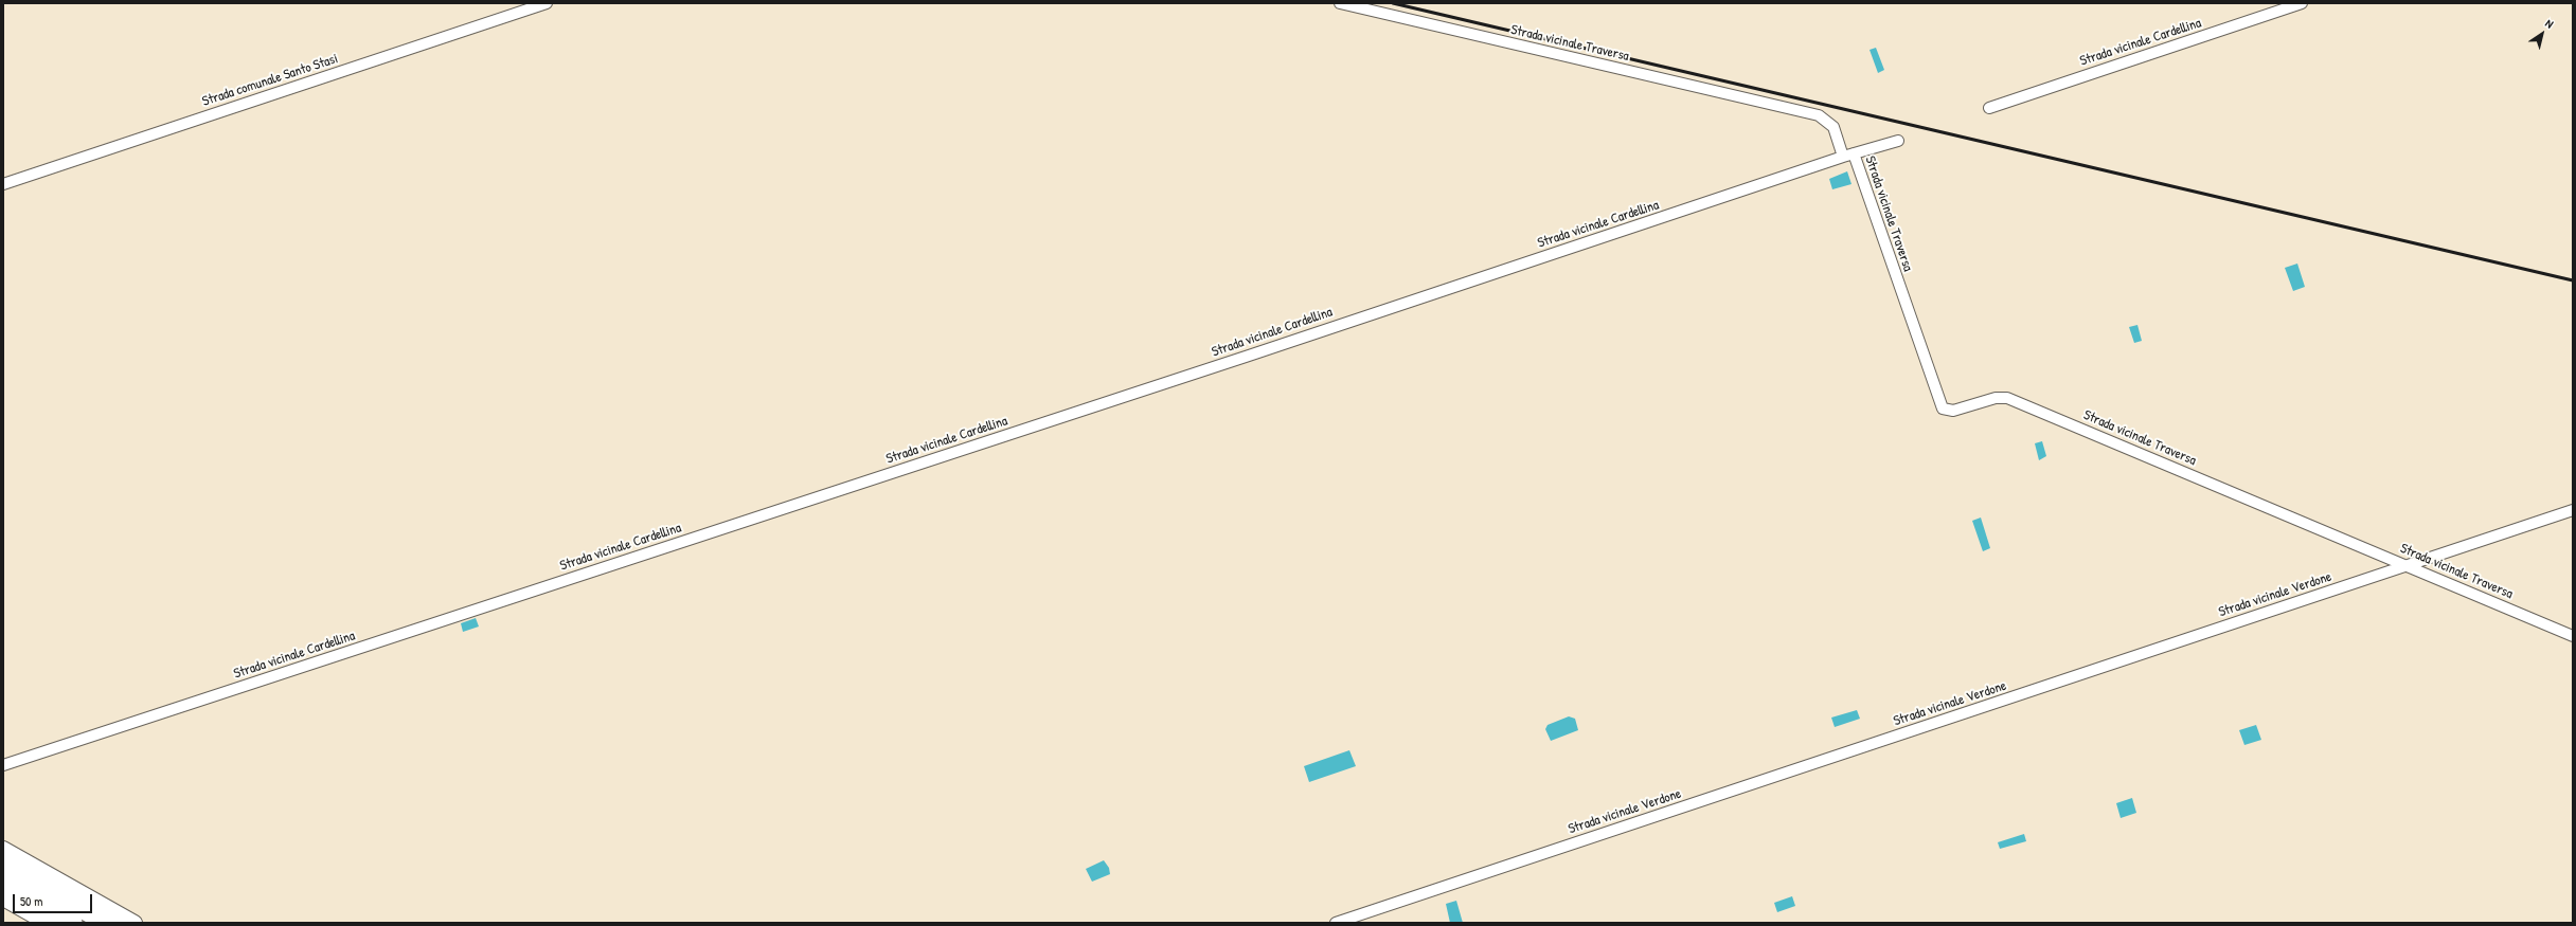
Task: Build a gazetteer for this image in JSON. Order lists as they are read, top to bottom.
{
  "streets": {
    "street": [
      "Strada vicinale Cardellina",
      "Strada vicinale Traversa",
      "Strada comunale Santo Stasi",
      "Strada vicinale Verdone"
    ]
  },
  "crossings": [
    ["Strada vicinale Cardellina", "Strada vicinale Traversa"],
    ["Strada vicinale Traversa", "Strada vicinale Verdone"]
  ],
  "scale_bar": "50 m",
  "north": "top right"
}
